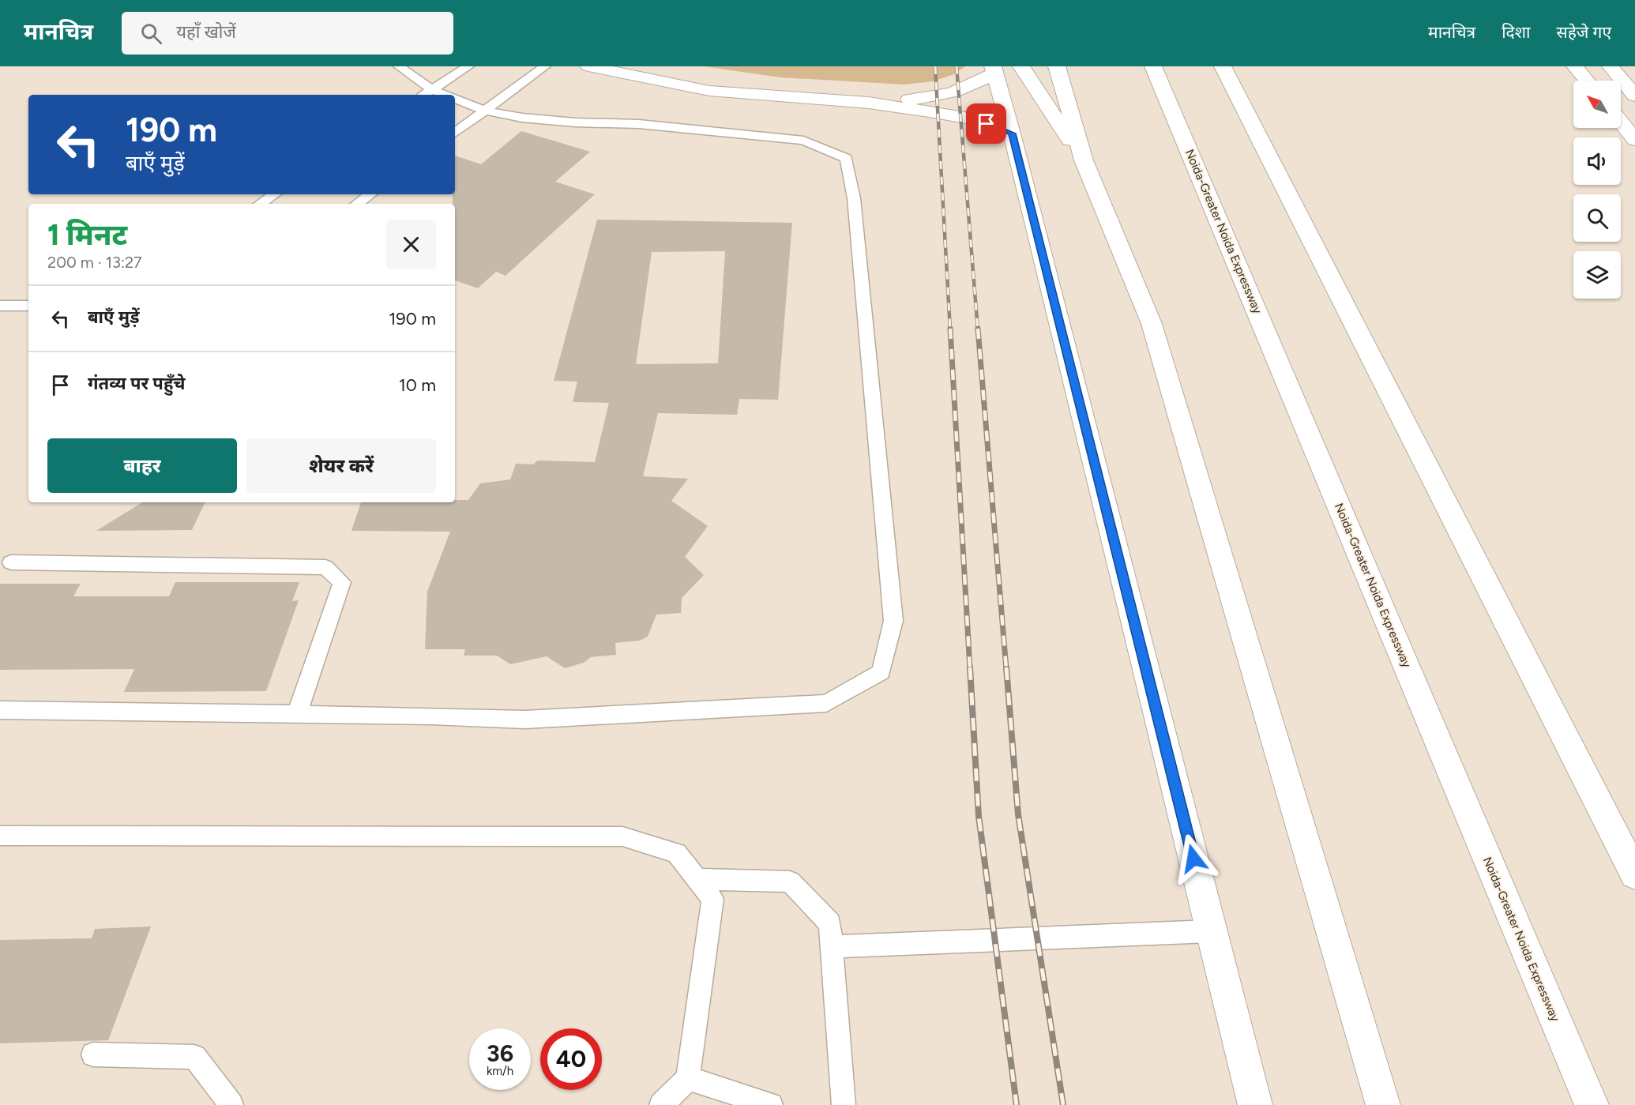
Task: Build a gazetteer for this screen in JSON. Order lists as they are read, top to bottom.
{
  "streets": {
    "main road": ["Noida-Greater Noida Expressway"]
  },
  "north": "top left",
  "page": {
    "header": "मानचित्र",
    "search": "यहाँ खोजें",
    "nav": ["मानचित्र", "दिशा", "सहेजे गए"],
    "turn": ["190 m", "बाएँ मुड़ें"],
    "heading": ["1 मिनट", "200 m · 13:27"],
    "list": [
      {
        "name": "बाएँ मुड़ें",
        "value": "190 m"
      },
      {
        "name": "गंतव्य पर पहुँचे",
        "value": "10 m"
      }
    ],
    "buttons": ["बाहर", "शेयर करें"],
    "speed": "36 km/h",
    "limit": "40"
  }
}
